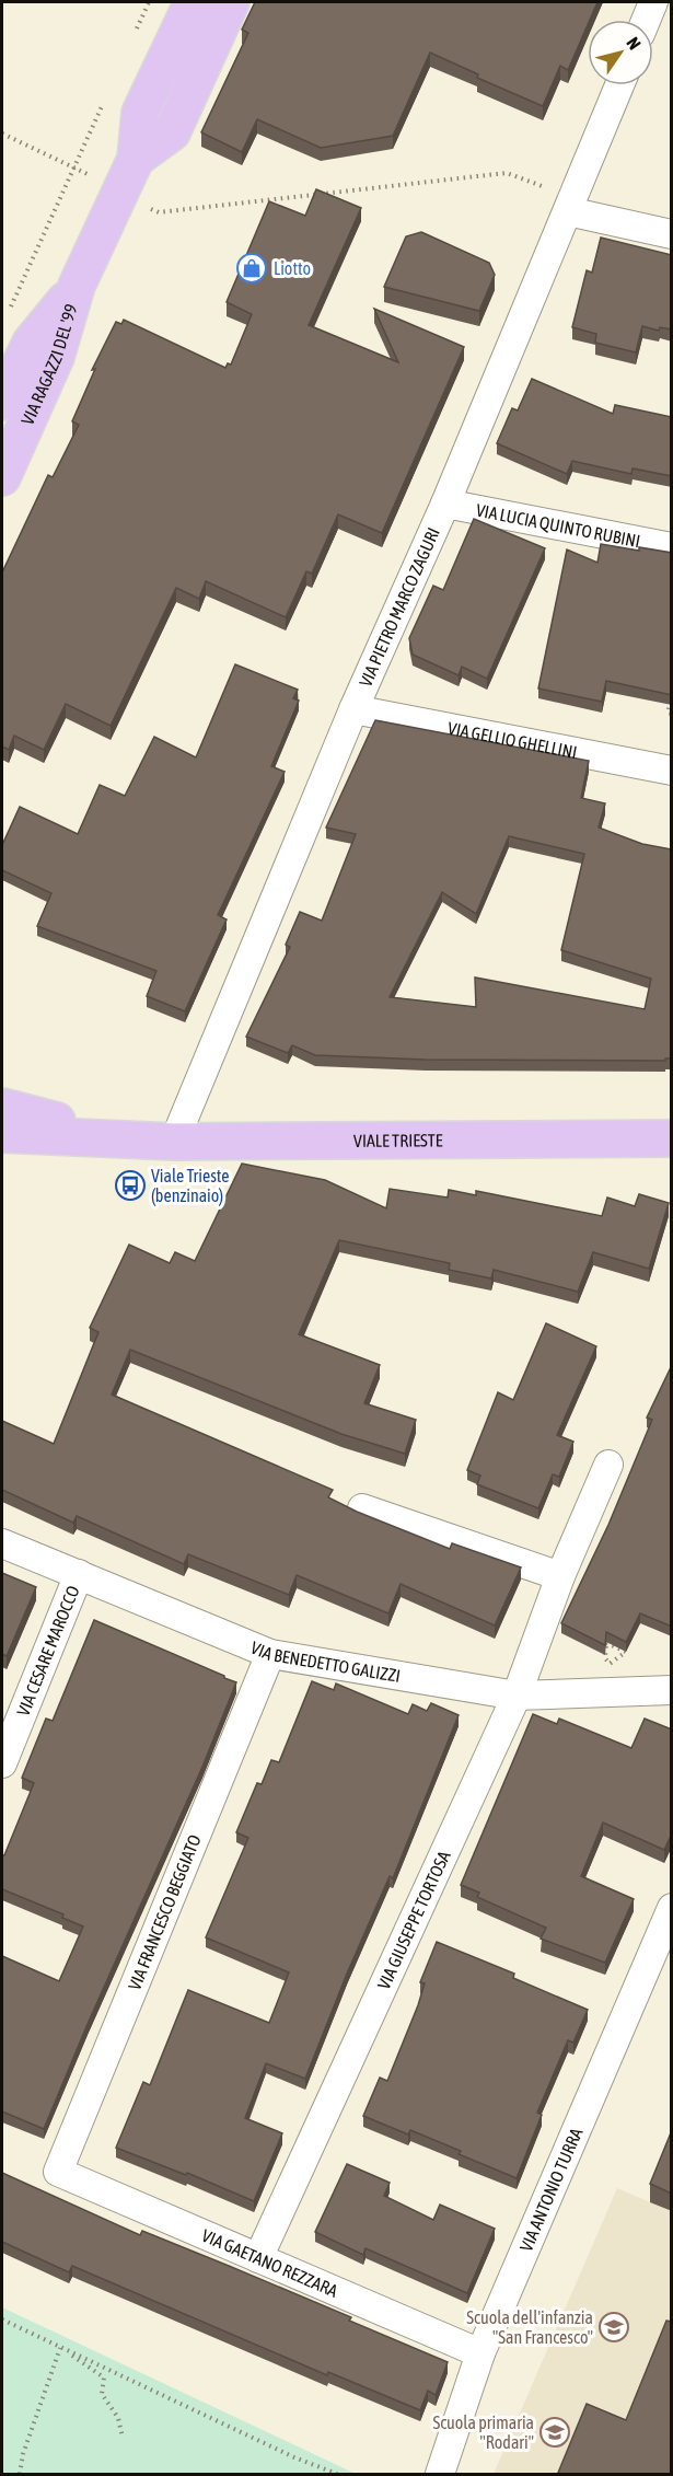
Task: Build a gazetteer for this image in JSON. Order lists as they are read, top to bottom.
{
  "streets": {
    "main road": ["VIA RAGAZZI DEL '99", "VIALE TRIESTE"],
    "street": [
      "VIA LUCIA QUINTO RUBINI",
      "VIA PIETRO MARCO ZAGURI",
      "VIA GELLIO GHELLINI",
      "VIA CESARE MAROCCO",
      "VIA BENEDETTO GALIZZI",
      "VIA FRANCESCO BEGGIATO",
      "VIA GIUSEPPE TORTOSA",
      "VIA ANTONIO TURRA",
      "VIA GAETANO REZZARA"
    ]
  },
  "crossings": [
    ["VIA LUCIA QUINTO RUBINI", "VIA PIETRO MARCO ZAGURI"],
    ["VIA PIETRO MARCO ZAGURI", "VIA GELLIO GHELLINI"],
    ["VIA PIETRO MARCO ZAGURI", "VIALE TRIESTE"],
    ["VIA CESARE MAROCCO", "VIA BENEDETTO GALIZZI"],
    ["VIA BENEDETTO GALIZZI", "VIA FRANCESCO BEGGIATO"],
    ["VIA BENEDETTO GALIZZI", "VIA GIUSEPPE TORTOSA"],
    ["VIA FRANCESCO BEGGIATO", "VIA GAETANO REZZARA"],
    ["VIA GIUSEPPE TORTOSA", "VIA GAETANO REZZARA"],
    ["VIA ANTONIO TURRA", "VIA GAETANO REZZARA"]
  ],
  "places": {
    "shop": ["Liotto"],
    "bus stop": ["Viale Trieste (benzinaio)"],
    "school or university": ["Scuola dell'infanzia \"San Francesco\"", "Scuola primaria \"Rodari\""]
  },
  "north": "top right"
}
